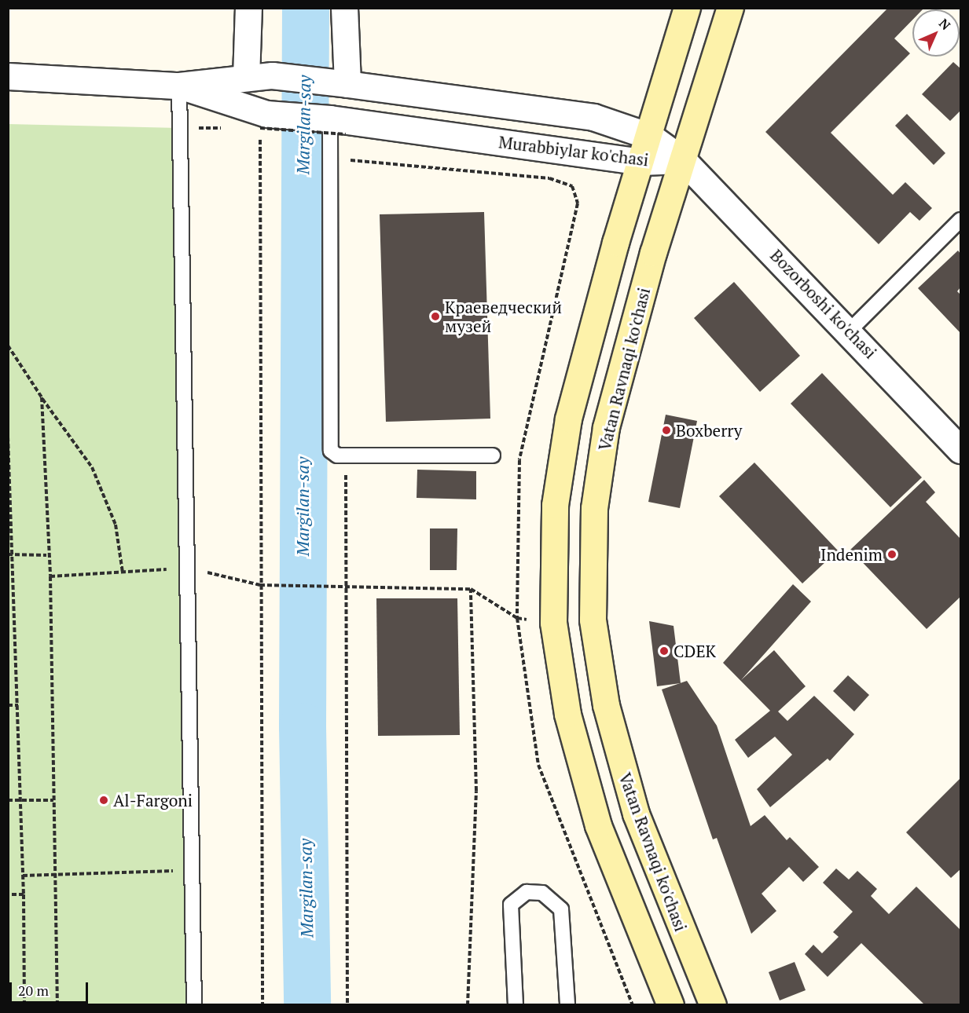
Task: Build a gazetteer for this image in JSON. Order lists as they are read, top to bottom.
{
  "streets": {
    "main road": ["Vatan Ravnaqi ko'chasi"],
    "street": ["Murabbiylar ko'chasi", "Bozorboshi ko'chasi"]
  },
  "crossings": [
    ["Murabbiylar ko'chasi", "Bozorboshi ko'chasi"],
    ["Murabbiylar ko'chasi", "Vatan Ravnaqi ko'chasi"],
    ["Bozorboshi ko'chasi", "Vatan Ravnaqi ko'chasi"]
  ],
  "water": ["Margilan-say"],
  "places": [
    "Краеведческий музей",
    "Boxberry",
    "Indenim",
    "CDEK",
    "Al-Fargoni"
  ],
  "scale_bar": "20 m",
  "north": "top right"
}
